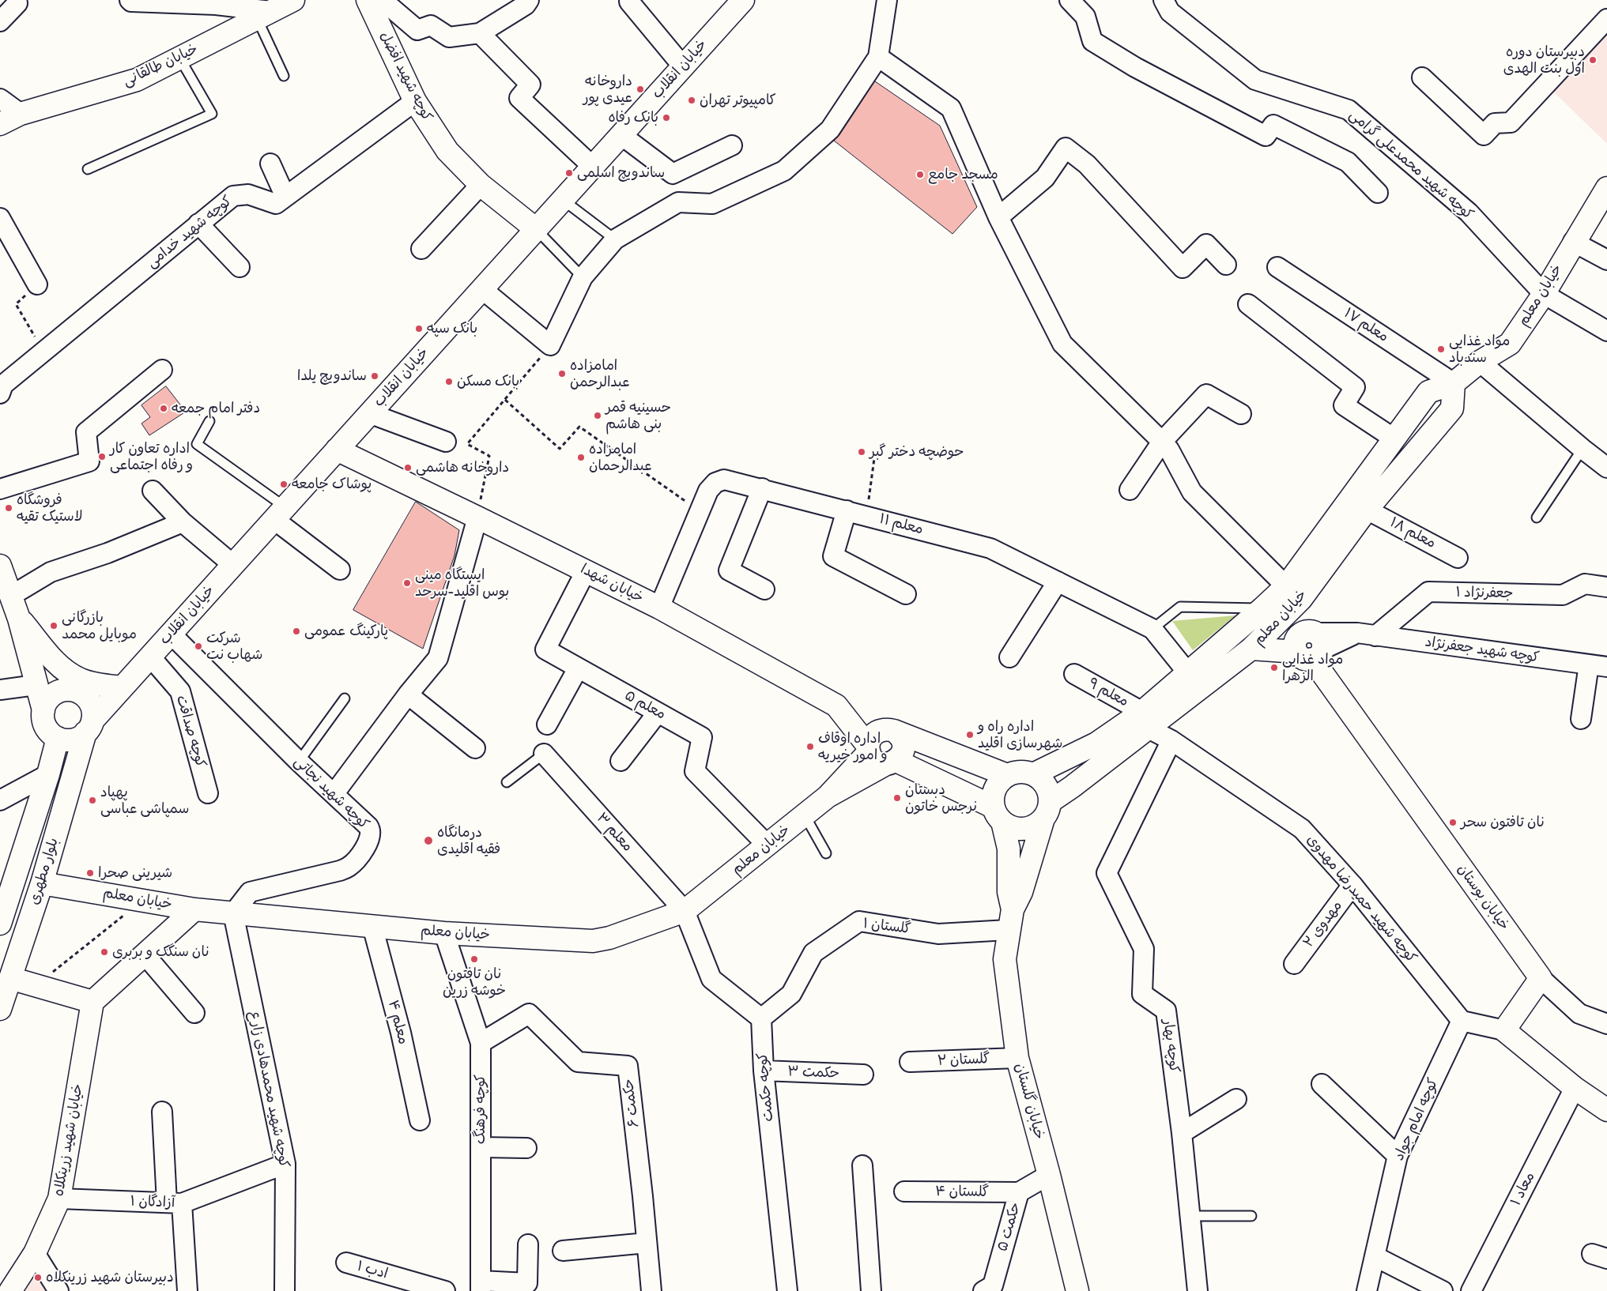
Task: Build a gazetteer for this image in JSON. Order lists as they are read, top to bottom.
{
  "streets": {
    "main road": [
      "خیابان طالقانی",
      "خیابان انقلاب",
      "کوچه شهید افضل",
      "خیابان معلم",
      "خیابان شهدا",
      "بلوار مطهری",
      "خیابان بوستان",
      "خیابان گلستان",
      "خیابان شهید زرینکلاه"
    ],
    "street": [
      "کوچه شهید محمدعلی گرامی",
      "کوچه شهید خدامی",
      "معلم ۱۷",
      "معلم ۱۱",
      "معلم ۱۸",
      "جعفرنژاد ۱",
      "کوچه شهید جعفرنژاد",
      "معلم ۹",
      "معلم ۵",
      "کوچه صداقت",
      "کوچه شهید نجاتی",
      "معلم ۳",
      "کوچه شهید حمیدرضا مهدوی",
      "مهدوی ۲",
      "گلستان ۱",
      "معلم ۴",
      "کوچه بهار",
      "گلستان ۲",
      "حکمت ۳",
      "کوچه حکمت",
      "کوچه شهید محمدهادی زارع",
      "حکمت ۶",
      "کوچه فرهنگ",
      "کوچه امام جواد",
      "معاد ۱",
      "گلستان ۴",
      "آزادگان ۱",
      "حکمت ۵",
      "ادب ۱"
    ]
  },
  "crossings": [
    ["خیابان انقلاب", "کوچه شهید افضل"],
    ["خیابان انقلاب", "خیابان شهدا"],
    ["خیابان انقلاب", "کوچه صداقت"],
    ["خیابان انقلاب", "کوچه شهید نجاتی"],
    ["خیابان انقلاب", "بلوار مطهری"],
    ["کوچه شهید افضل", "کوچه شهید خدامی"],
    ["کوچه شهید محمدعلی گرامی", "خیابان معلم"],
    ["خیابان معلم", "معلم ۱۷"],
    ["خیابان معلم", "معلم ۱۱"],
    ["خیابان معلم", "معلم ۱۸"],
    ["خیابان معلم", "خیابان شهدا"],
    ["خیابان معلم", "معلم ۹"],
    ["خیابان معلم", "معلم ۵"],
    ["خیابان معلم", "کوچه شهید نجاتی"],
    ["خیابان معلم", "معلم ۳"],
    ["خیابان معلم", "بلوار مطهری"],
    ["خیابان معلم", "خیابان بوستان"],
    ["خیابان معلم", "کوچه شهید حمیدرضا مهدوی"],
    ["خیابان معلم", "معلم ۴"],
    ["خیابان معلم", "کوچه شهید محمدهادی زارع"],
    ["خیابان معلم", "کوچه فرهنگ"],
    ["معلم ۱۱", "خیابان شهدا"],
    ["خیابان شهدا", "معلم ۵"],
    ["جعفرنژاد ۱", "کوچه شهید جعفرنژاد"],
    ["کوچه شهید جعفرنژاد", "خیابان بوستان"],
    ["معلم ۹", "کوچه شهید حمیدرضا مهدوی"],
    ["کوچه شهید نجاتی", "کوچه شهید محمدهادی زارع"],
    ["کوچه شهید حمیدرضا مهدوی", "مهدوی ۲"],
    ["کوچه شهید حمیدرضا مهدوی", "کوچه بهار"],
    ["کوچه شهید حمیدرضا مهدوی", "کوچه امام جواد"],
    ["گلستان ۱", "کوچه حکمت"],
    ["گلستان ۱", "خیابان گلستان"],
    ["گلستان ۲", "خیابان گلستان"],
    ["حکمت ۳", "کوچه حکمت"],
    ["کوچه شهید محمدهادی زارع", "آزادگان ۱"],
    ["خیابان گلستان", "حکمت ۵"],
    ["حکمت ۶", "کوچه فرهنگ"],
    ["خیابان شهید زرینکلاه", "آزادگان ۱"],
    ["گلستان ۴", "حکمت ۵"]
  ],
  "places": [
    "دبیرستان دوره اول بنت الهدی",
    "داروخانه عیدی پور",
    "کامپیوتر تهران",
    "بانک رفاه",
    "ساندویچ اسلمی",
    "مسجد جامع",
    "بانک سپه",
    "مواد غذایی سندباد",
    "امامزاده عبدالرحمن",
    "ساندویچ یلدا",
    "بانک مسکن",
    "دفتر امام جمعه",
    "حسینیه قمر بنی هاشم",
    "حوضچه دختر گبر",
    "اداره تعاون کار و رفاه اجتماعی",
    "امامزاده عبدالرحمان",
    "داروخانه هاشمی",
    "پوشاک جامعه",
    "فروشگاه لاستیک تقیه",
    "ایستگاه مینی بوس اقلید-سرحد",
    "بازرگانی موبایل محمد",
    "پارکینگ عمومی",
    "شرکت شهاب نت",
    "مواد غذایی الزهرا",
    "اداره راه و شهرسازی اقلید",
    "اداره اوقاف و امور خیریه",
    "دبستان نرجس خاتون",
    "پهپاد سمپاشی عباسی",
    "نان تافتون سحر",
    "درمانگاه فقیه اقلیدی",
    "شیرینی صحرا",
    "نان سنگک و بربری",
    "نان تافتون خوشه زرین",
    "دبیرستان شهید زرینکلاه"
  ]
}
